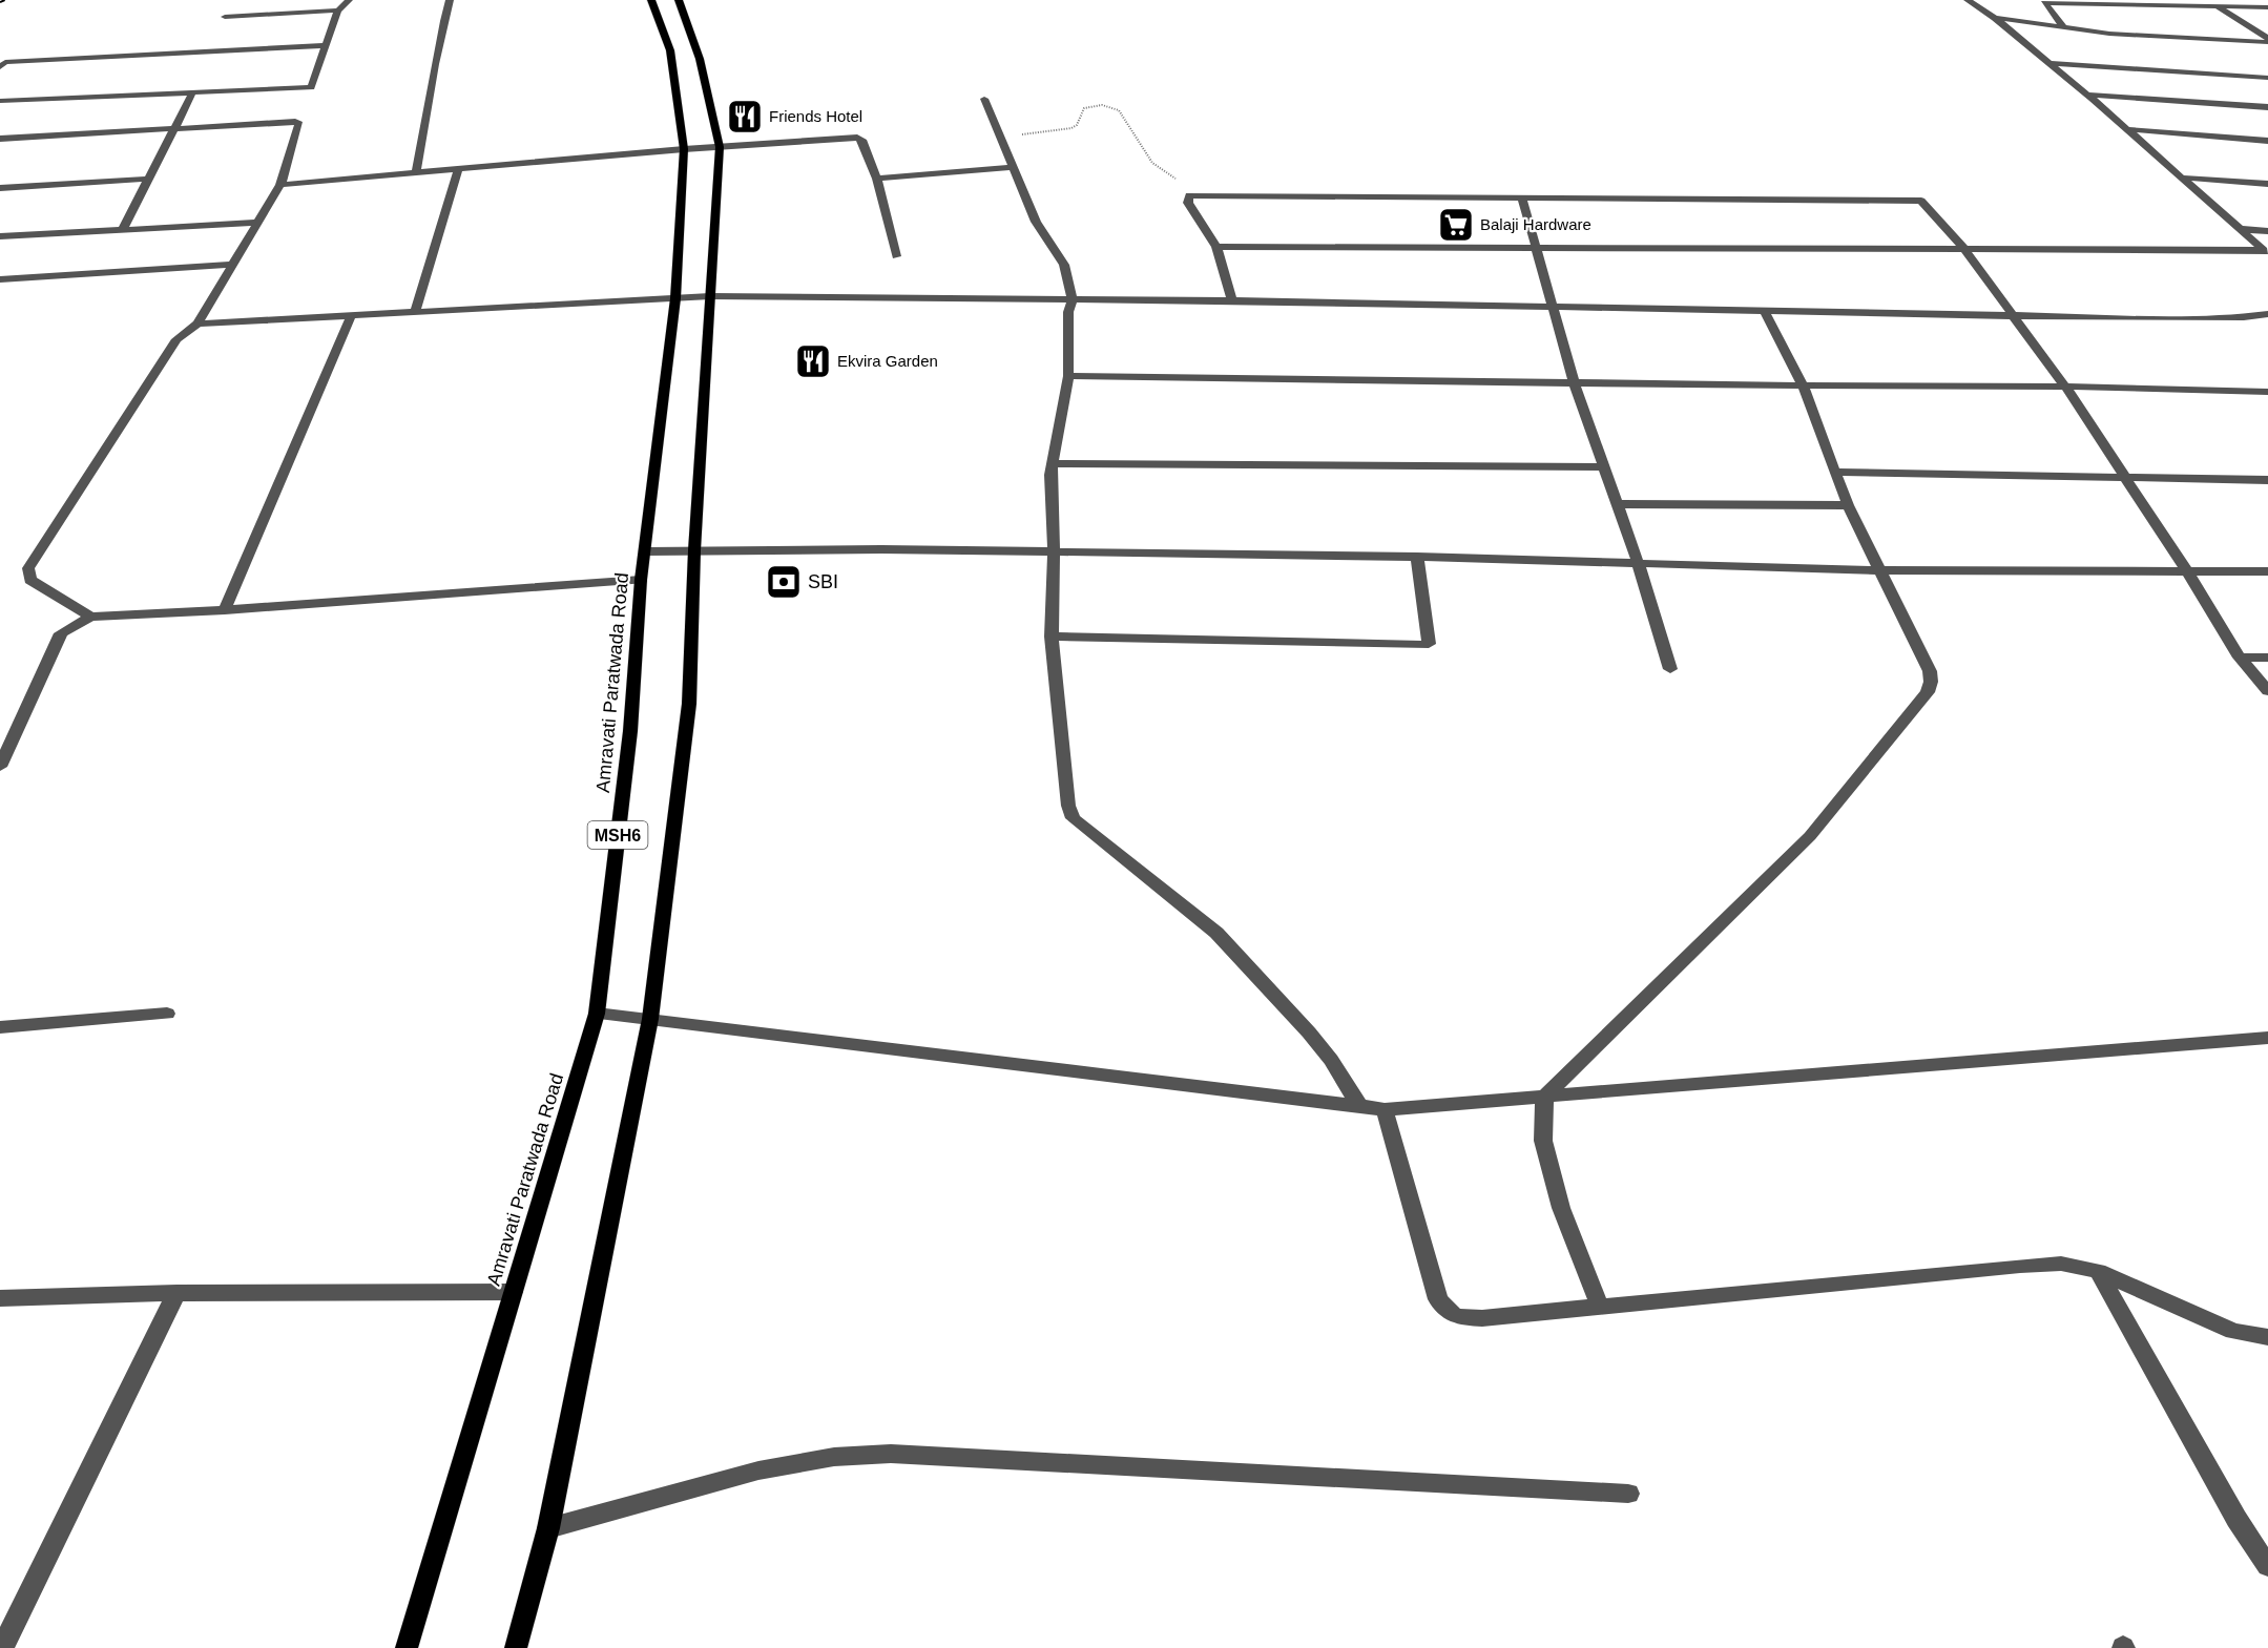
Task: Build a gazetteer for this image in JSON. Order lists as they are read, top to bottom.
{
  "streets": {
    "main road": ["Amravati Paratwada Road", "MSH6"]
  },
  "places": {
    "restaurant": ["Friends Hotel", "Ekvira Garden"],
    "supermarket": ["Balaji Hardware"],
    "bank": ["SBI"]
  }
}
